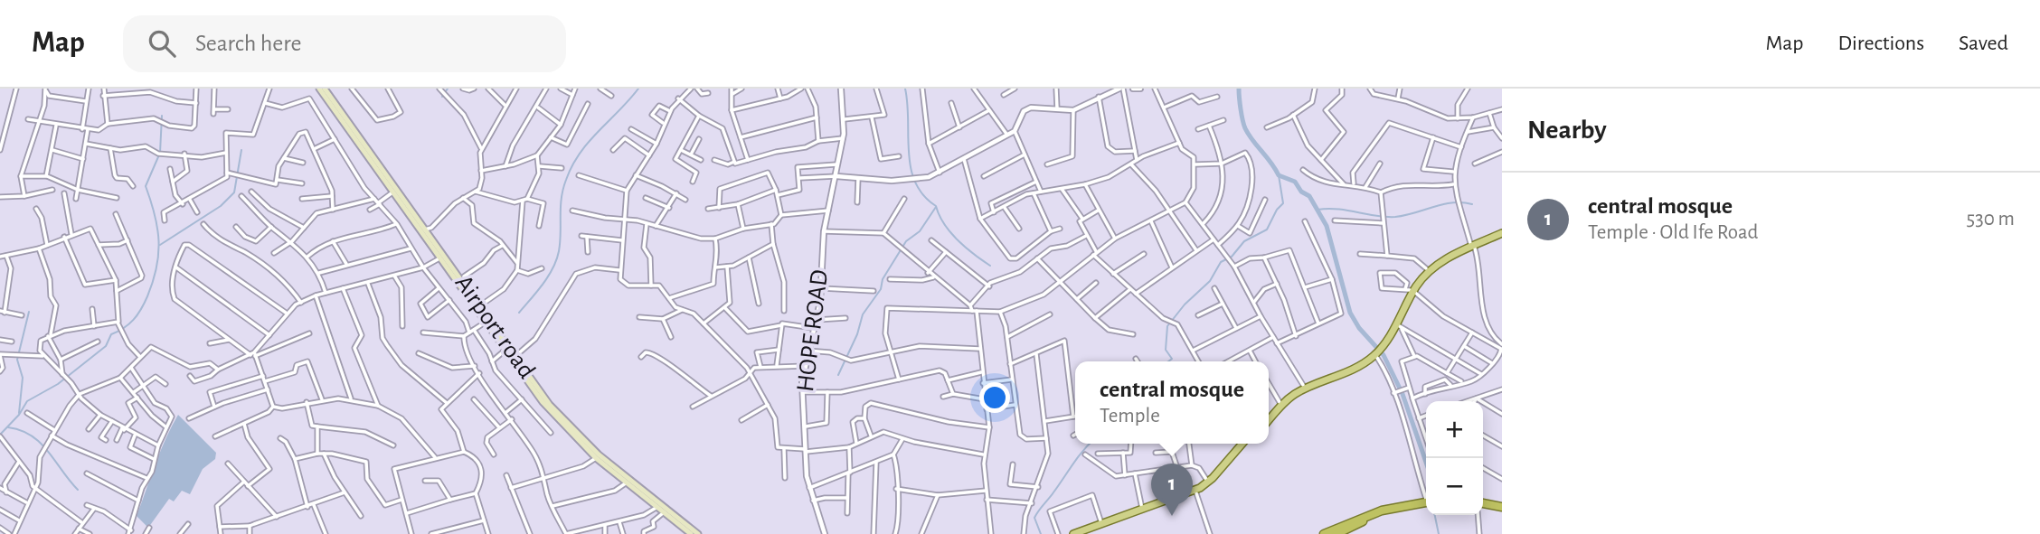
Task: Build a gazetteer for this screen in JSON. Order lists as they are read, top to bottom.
{
  "streets": {
    "main road": ["Airport road"],
    "street": ["HOPE ROAD"]
  },
  "page": {
    "header": "Map",
    "search": "Search here",
    "nav": ["Map", "Directions", "Saved"],
    "heading": "Nearby",
    "list": [
      {
        "mark": "1",
        "name": "central mosque",
        "note": "Temple · Old Ife Road",
        "value": "530 m"
      }
    ],
    "popup": ["central mosque", "Temple"],
    "map_buttons": ["+", "−"],
    "pins": "1"
  }
}
